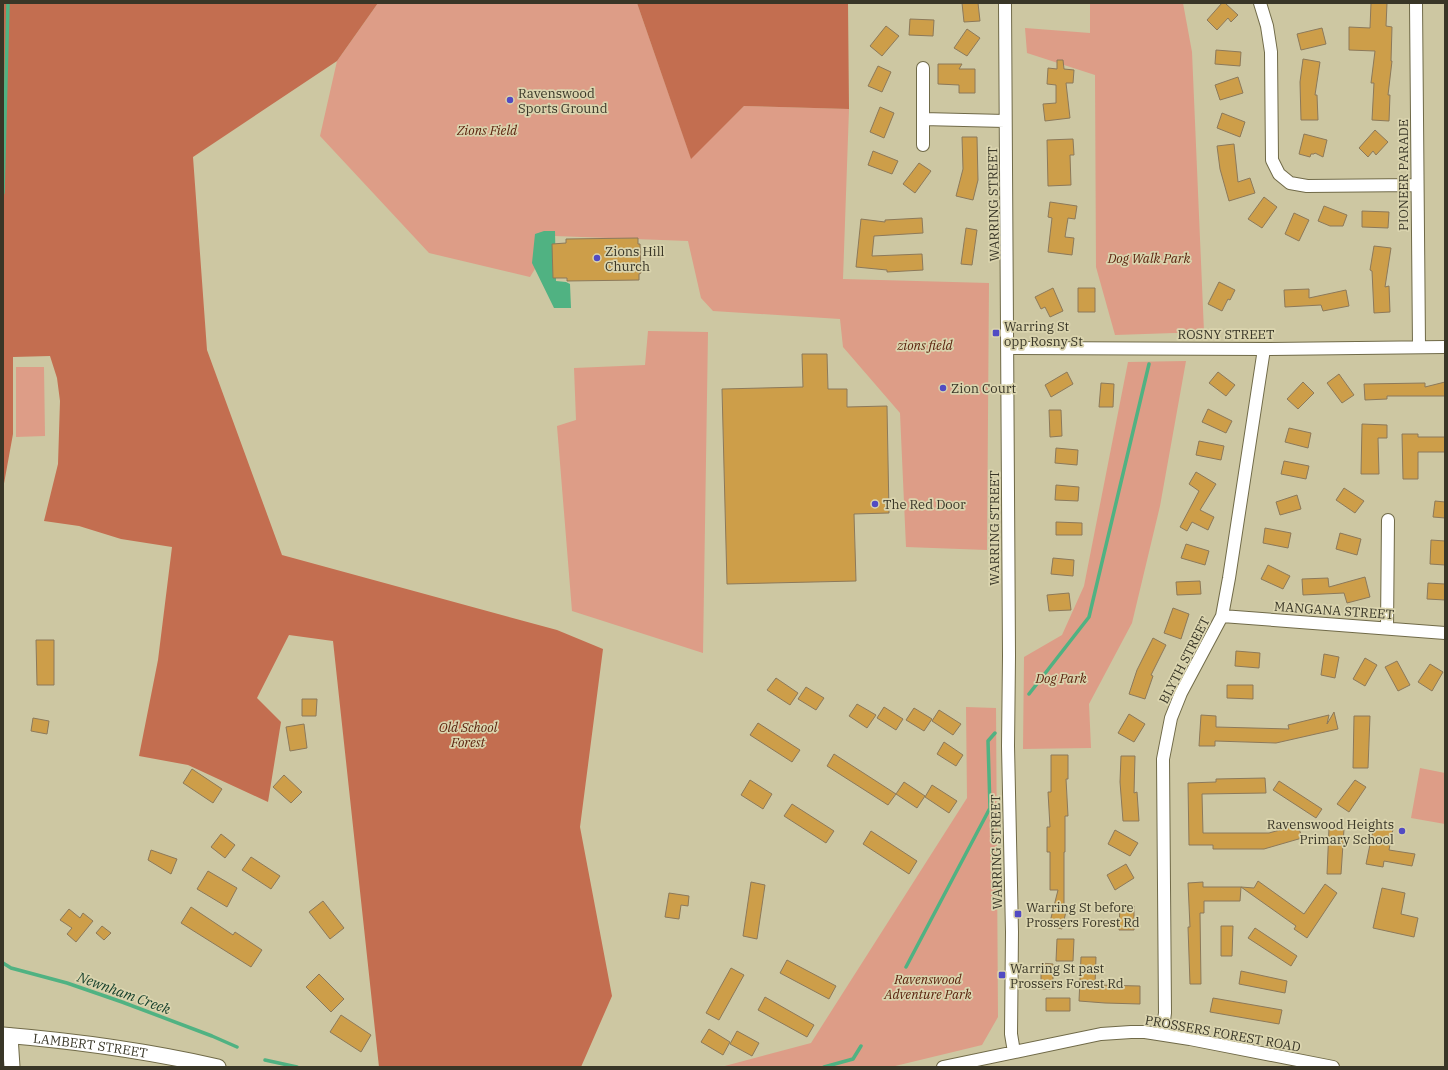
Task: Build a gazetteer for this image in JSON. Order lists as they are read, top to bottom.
{
  "streets": {
    "street": [
      "PIONEER PARADE",
      "WARRING STREET",
      "ROSNY STREET",
      "MANGANA STREET",
      "BLYTH STREET",
      "PROSSERS FOREST ROAD",
      "LAMBERT STREET"
    ]
  },
  "crossings": [
    ["PIONEER PARADE", "ROSNY STREET"],
    ["WARRING STREET", "ROSNY STREET"],
    ["WARRING STREET", "PROSSERS FOREST ROAD"],
    ["ROSNY STREET", "BLYTH STREET"],
    ["MANGANA STREET", "BLYTH STREET"],
    ["BLYTH STREET", "PROSSERS FOREST ROAD"]
  ],
  "water": ["Newnham Creek"],
  "parks": [
    "Zions Field",
    "Dog Walk Park",
    "zions field",
    "Dog Park",
    "Old School Forest",
    "Ravenswood Adventure Park"
  ],
  "places": {
    "other": [
      "Ravenswood Sports Ground",
      "Zions Hill Church",
      "Zion Court",
      "The Red Door",
      "Ravenswood Heights Primary School"
    ],
    "transit": ["Warring St opp Rosny St", "Warring St before Prossers Forest Rd", "Warring St past Prossers Forest Rd"]
  }
}
